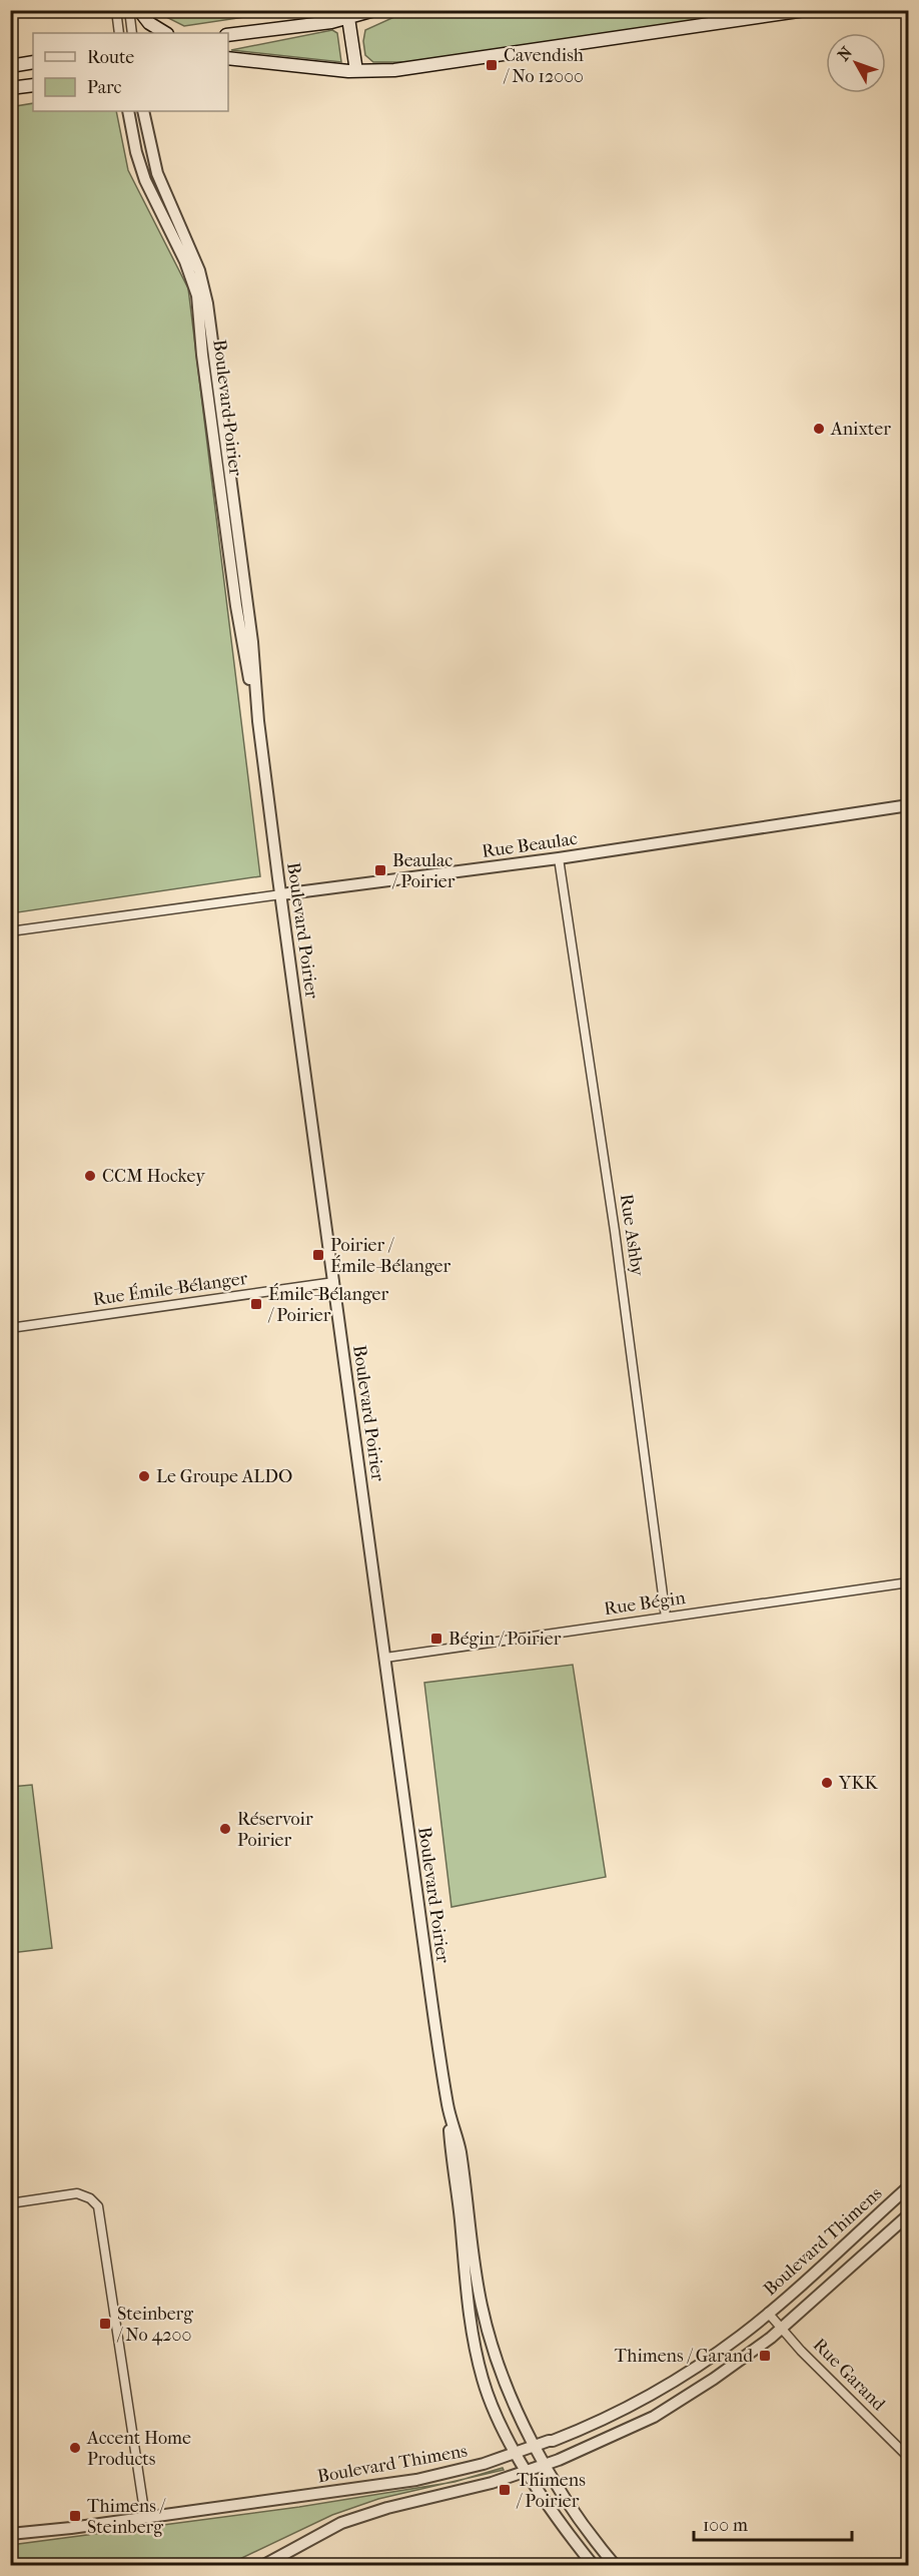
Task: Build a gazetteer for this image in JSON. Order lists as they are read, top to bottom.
{
  "streets": {
    "street": [
      "Boulevard Poirier",
      "Rue Beaulac",
      "Rue Ashby",
      "Rue Émile-Bélanger",
      "Rue Bégin",
      "Boulevard Thimens",
      "Rue Garand"
    ]
  },
  "crossings": [
    ["Boulevard Poirier", "Rue Beaulac"],
    ["Boulevard Poirier", "Rue Émile-Bélanger"],
    ["Boulevard Poirier", "Rue Bégin"],
    ["Boulevard Poirier", "Boulevard Thimens"],
    ["Rue Beaulac", "Rue Ashby"],
    ["Rue Ashby", "Rue Bégin"],
    ["Boulevard Thimens", "Rue Garand"]
  ],
  "places": {
    "transit": [
      "Cavendish / No 12000",
      "Beaulac / Poirier",
      "Poirier / Émile-Bélanger",
      "Émile-Bélanger / Poirier",
      "Bégin / Poirier",
      "Steinberg / No 4200",
      "Thimens / Garand",
      "Thimens / Poirier",
      "Thimens / Steinberg"
    ],
    "other": [
      "Anixter",
      "CCM Hockey",
      "Le Groupe ALDO",
      "YKK",
      "Réservoir Poirier",
      "Accent Home Products"
    ]
  },
  "legend": ["Route", "Parc"],
  "scale_bar": "100 m",
  "north": "top left"
}
